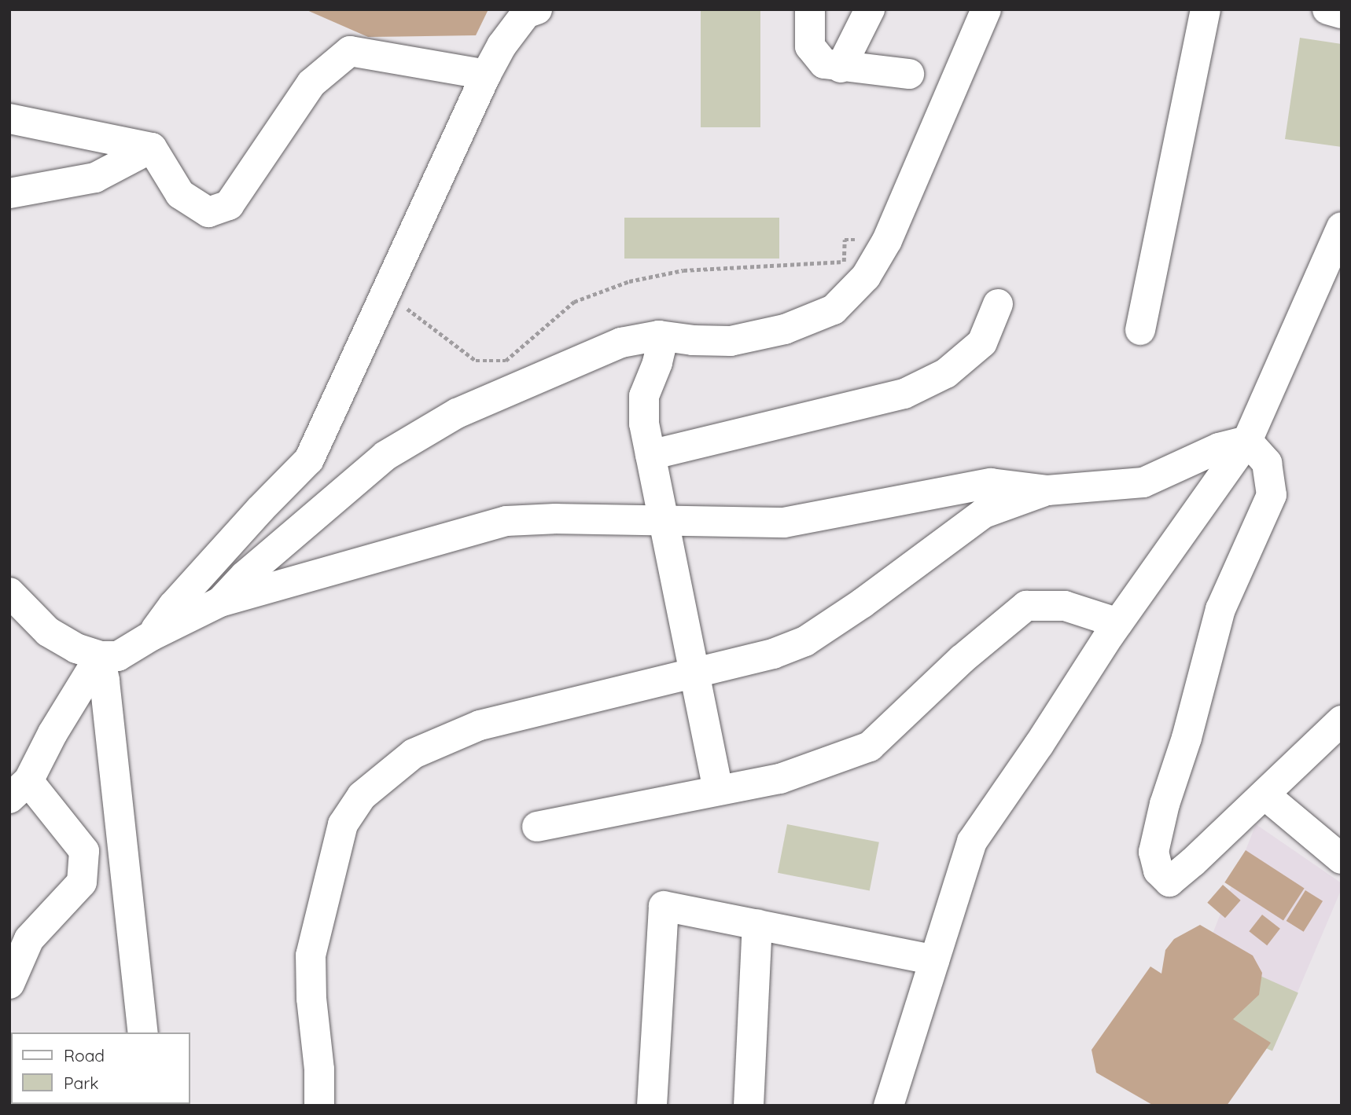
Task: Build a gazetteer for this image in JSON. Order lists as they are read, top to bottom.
{
  "legend": ["Road", "Park"]
}
